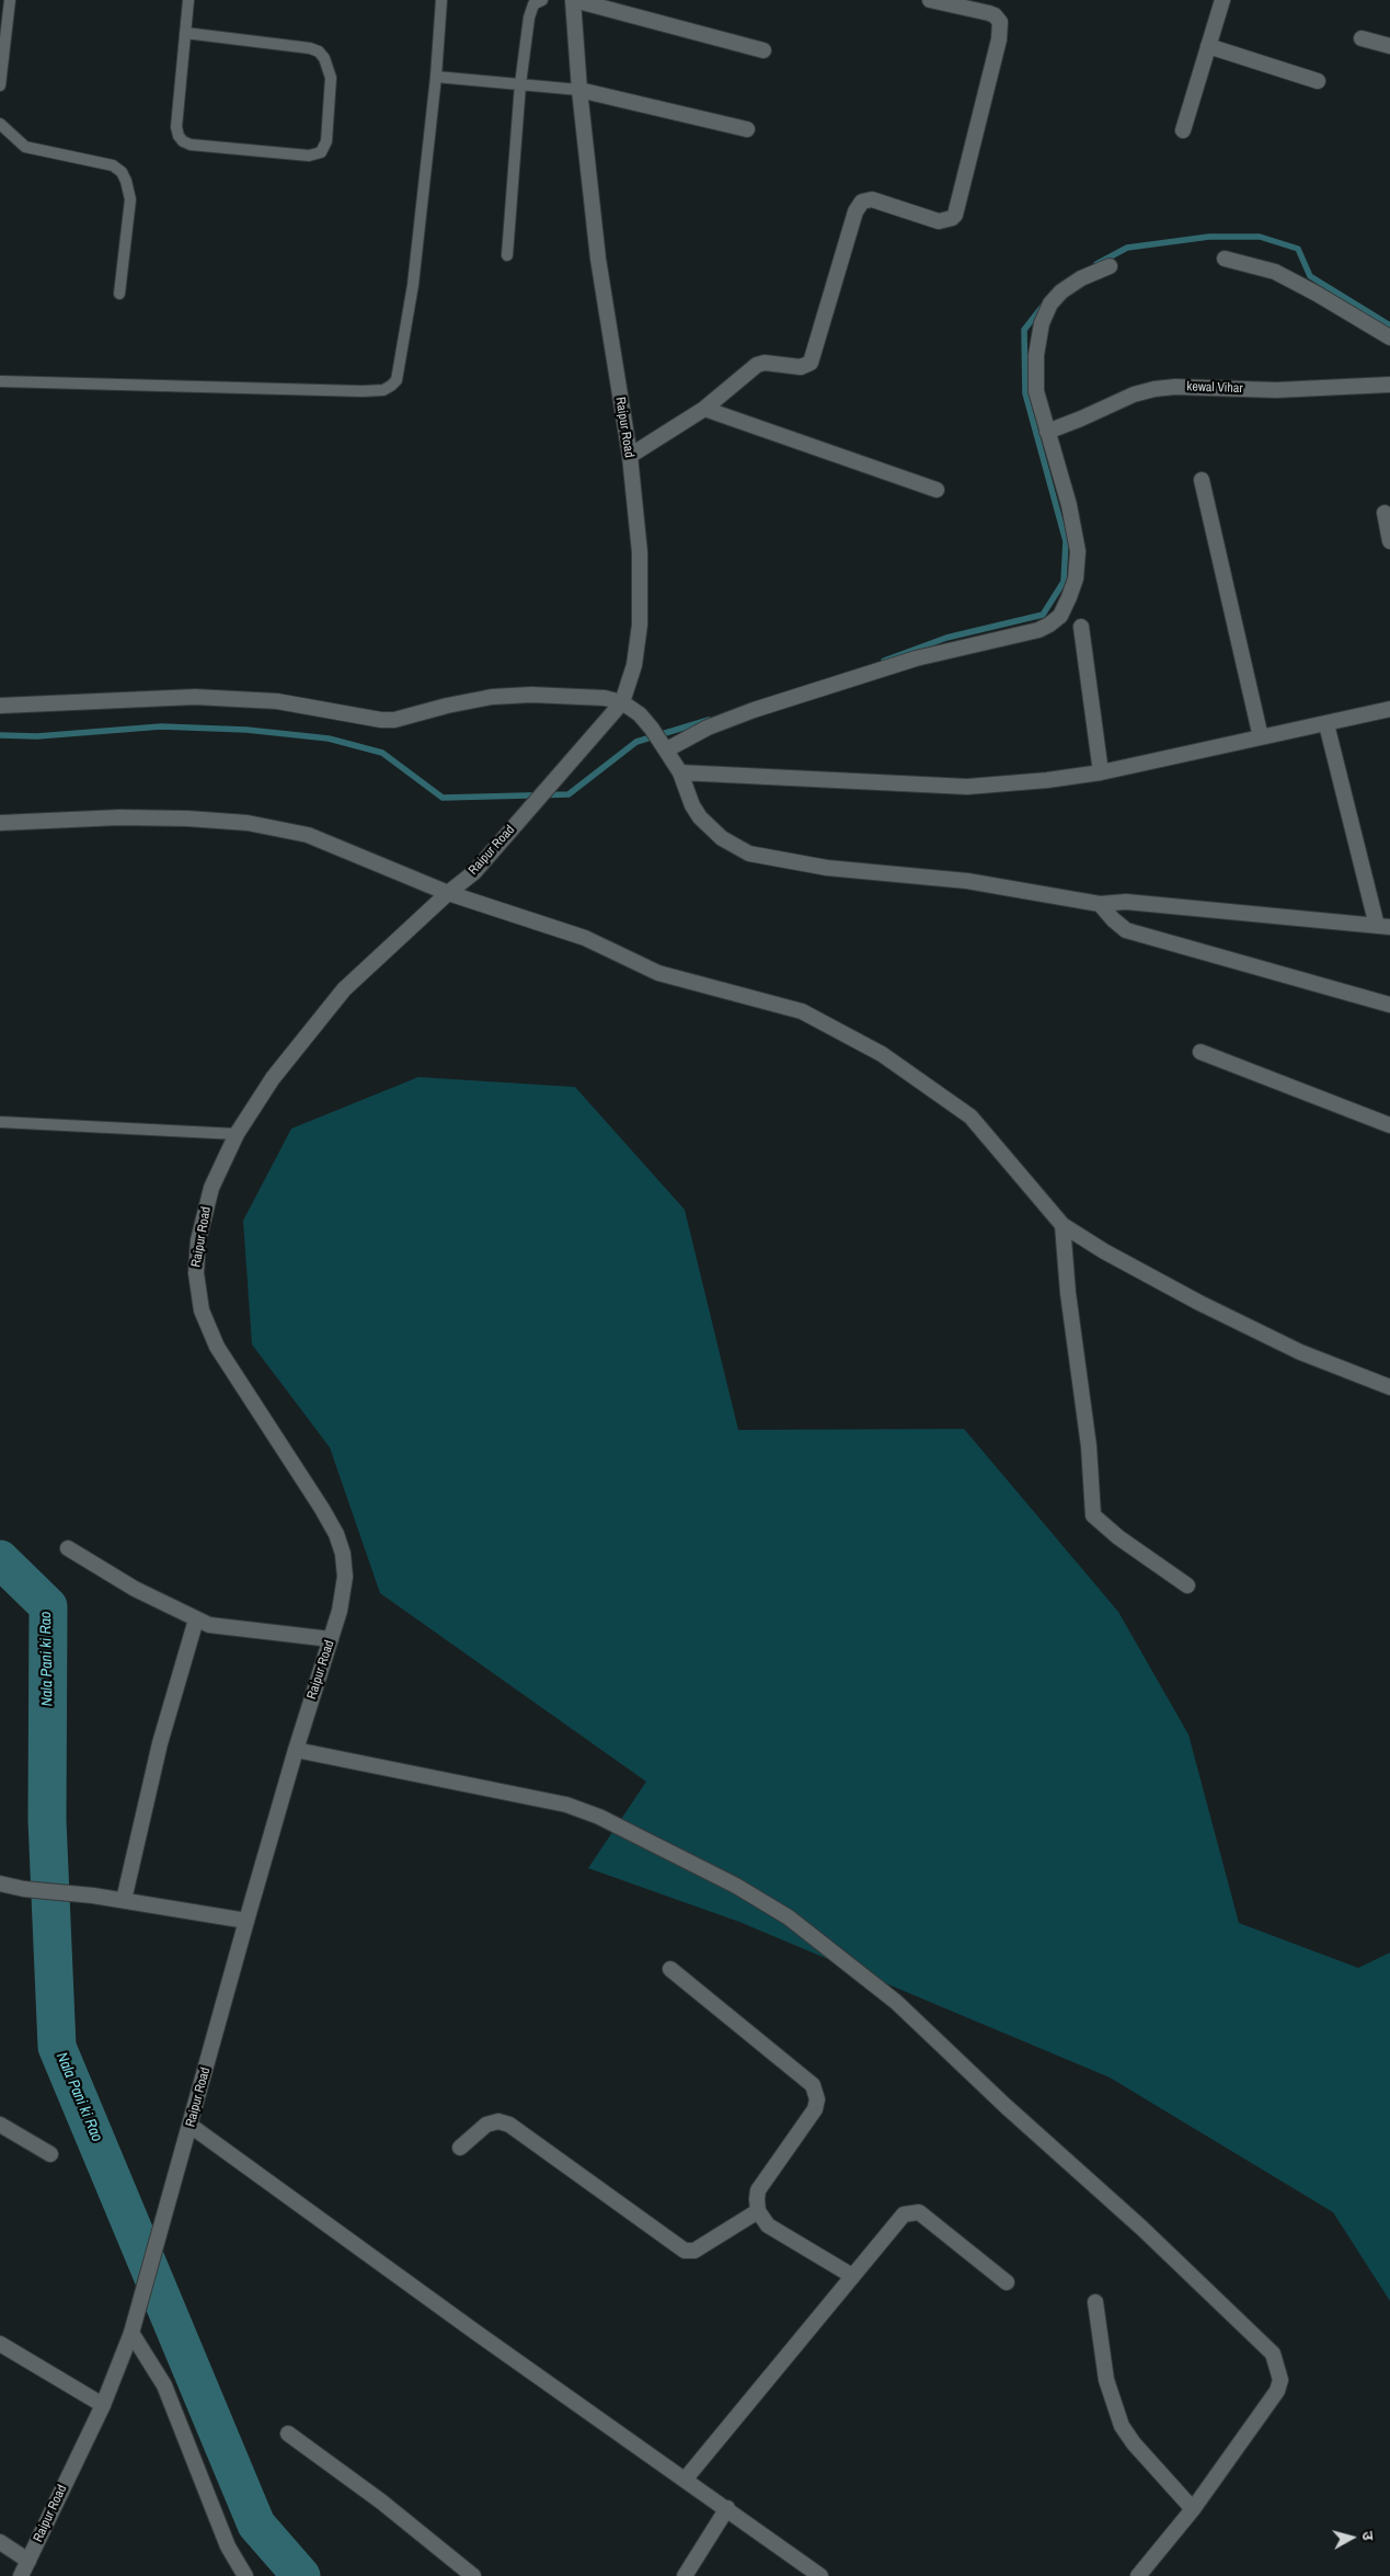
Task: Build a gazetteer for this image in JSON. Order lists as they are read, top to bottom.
{
  "streets": {
    "street": ["kewal Vihar", "Raipur Road"]
  },
  "water": ["Nala Pani ki Rao"],
  "north": "right"
}
